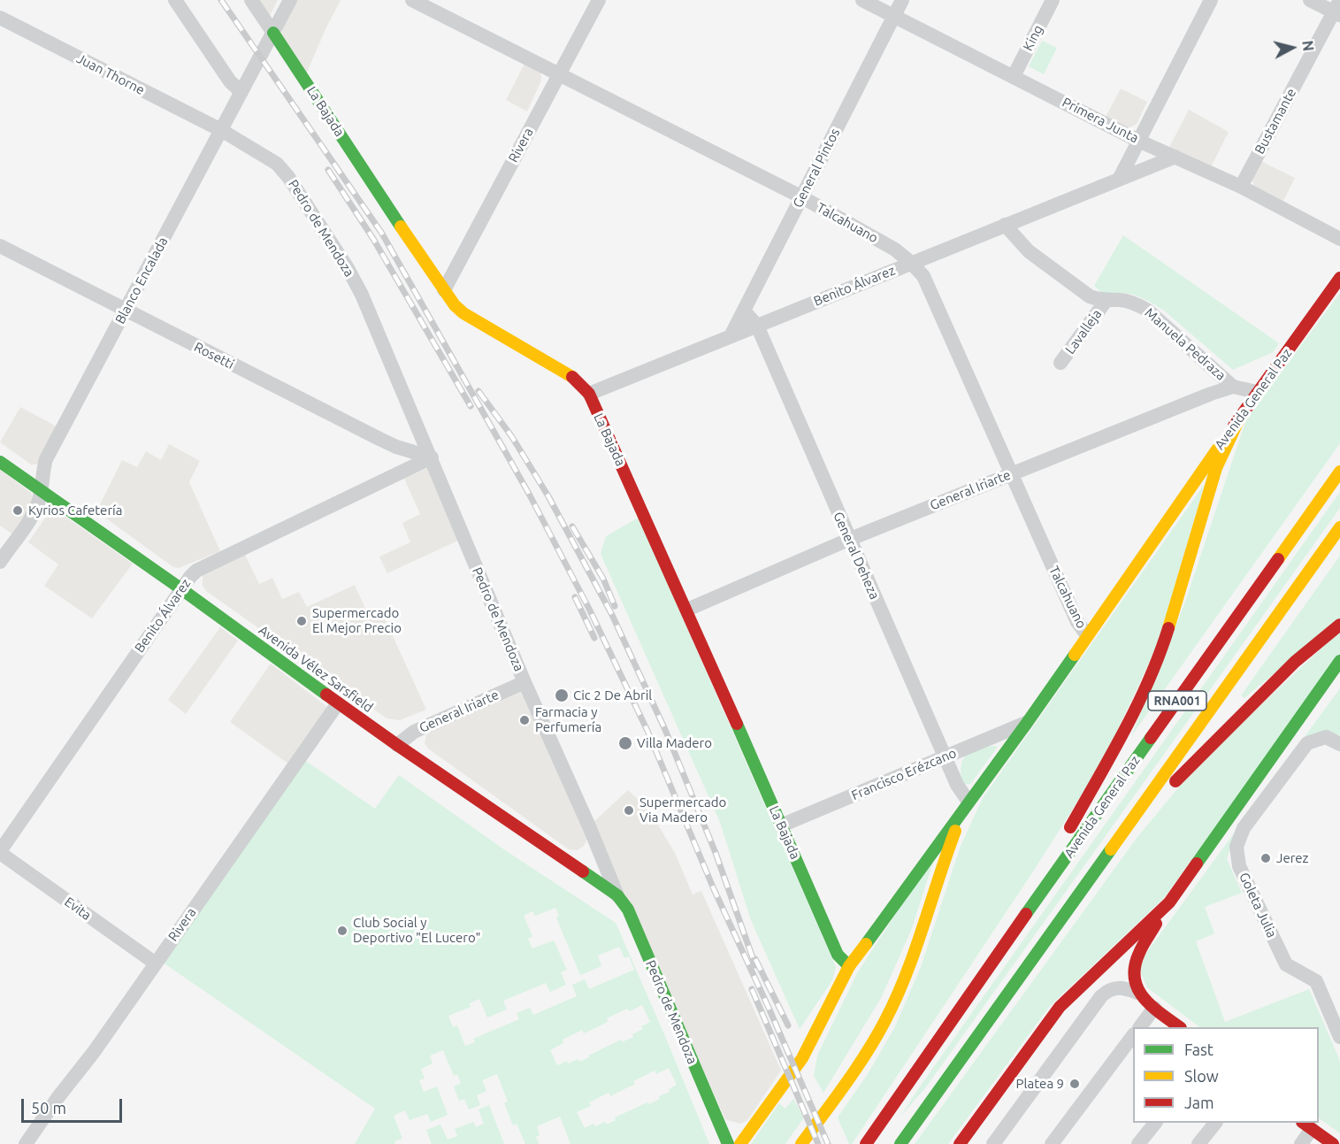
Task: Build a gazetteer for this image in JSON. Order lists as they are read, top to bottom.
{
  "streets": {
    "main road": [
      "La Bajada",
      "Pedro de Mendoza",
      "Avenida General Paz",
      "Avenida Vélez Sarsfield",
      "RNA001"
    ],
    "street": [
      "King",
      "Juan Thorne",
      "Primera Junta",
      "Bustamante",
      "Rivera",
      "General Pintos",
      "Talcahuano",
      "Blanco Encalada",
      "Benito Álvarez",
      "Lavalleja",
      "Manuela Pedraza",
      "Rosetti",
      "General Iriarte",
      "General Deheza",
      "Francisco Erézcano",
      "Goleta Julia",
      "Evita"
    ]
  },
  "crossings": [
    ["King", "Primera Junta"],
    ["Juan Thorne", "Pedro de Mendoza"],
    ["Juan Thorne", "Blanco Encalada"],
    ["La Bajada", "Rivera"],
    ["La Bajada", "Blanco Encalada"],
    ["La Bajada", "Benito Álvarez"],
    ["La Bajada", "Avenida General Paz"],
    ["La Bajada", "General Iriarte"],
    ["La Bajada", "Francisco Erézcano"],
    ["Primera Junta", "Bustamante"],
    ["Primera Junta", "General Pintos"],
    ["Primera Junta", "Benito Álvarez"],
    ["Rivera", "Talcahuano"],
    ["Rivera", "Avenida Vélez Sarsfield"],
    ["Rivera", "Evita"],
    ["General Pintos", "Talcahuano"],
    ["General Pintos", "Benito Álvarez"],
    ["General Pintos", "General Deheza"],
    ["Talcahuano", "Benito Álvarez"],
    ["Talcahuano", "Avenida General Paz"],
    ["Talcahuano", "General Iriarte"],
    ["Pedro de Mendoza", "Blanco Encalada"],
    ["Pedro de Mendoza", "Benito Álvarez"],
    ["Pedro de Mendoza", "Rosetti"],
    ["Pedro de Mendoza", "General Iriarte"],
    ["Pedro de Mendoza", "Avenida Vélez Sarsfield"],
    ["Blanco Encalada", "Rosetti"],
    ["Blanco Encalada", "Avenida Vélez Sarsfield"],
    ["Benito Álvarez", "Manuela Pedraza"],
    ["Benito Álvarez", "Rosetti"],
    ["Benito Álvarez", "General Deheza"],
    ["Benito Álvarez", "Avenida Vélez Sarsfield"],
    ["Benito Álvarez", "Evita"],
    ["Lavalleja", "Manuela Pedraza"],
    ["Manuela Pedraza", "General Iriarte"],
    ["Avenida General Paz", "General Deheza"],
    ["Avenida General Paz", "Francisco Erézcano"],
    ["General Iriarte", "General Deheza"],
    ["General Iriarte", "Avenida Vélez Sarsfield"],
    ["General Deheza", "Francisco Erézcano"]
  ],
  "places": [
    "Kyrios Cafetería",
    "Supermercado El Mejor Precio",
    "Cic 2 De Abril",
    "Farmacia y Perfumería",
    "Villa Madero",
    "Supermercado Via Madero",
    "Jerez",
    "Club Social y Deportivo \"El Lucero\"",
    "Platea 9"
  ],
  "legend": ["Fast", "Slow", "Jam"],
  "scale_bar": "50 m",
  "north": "right"
}
